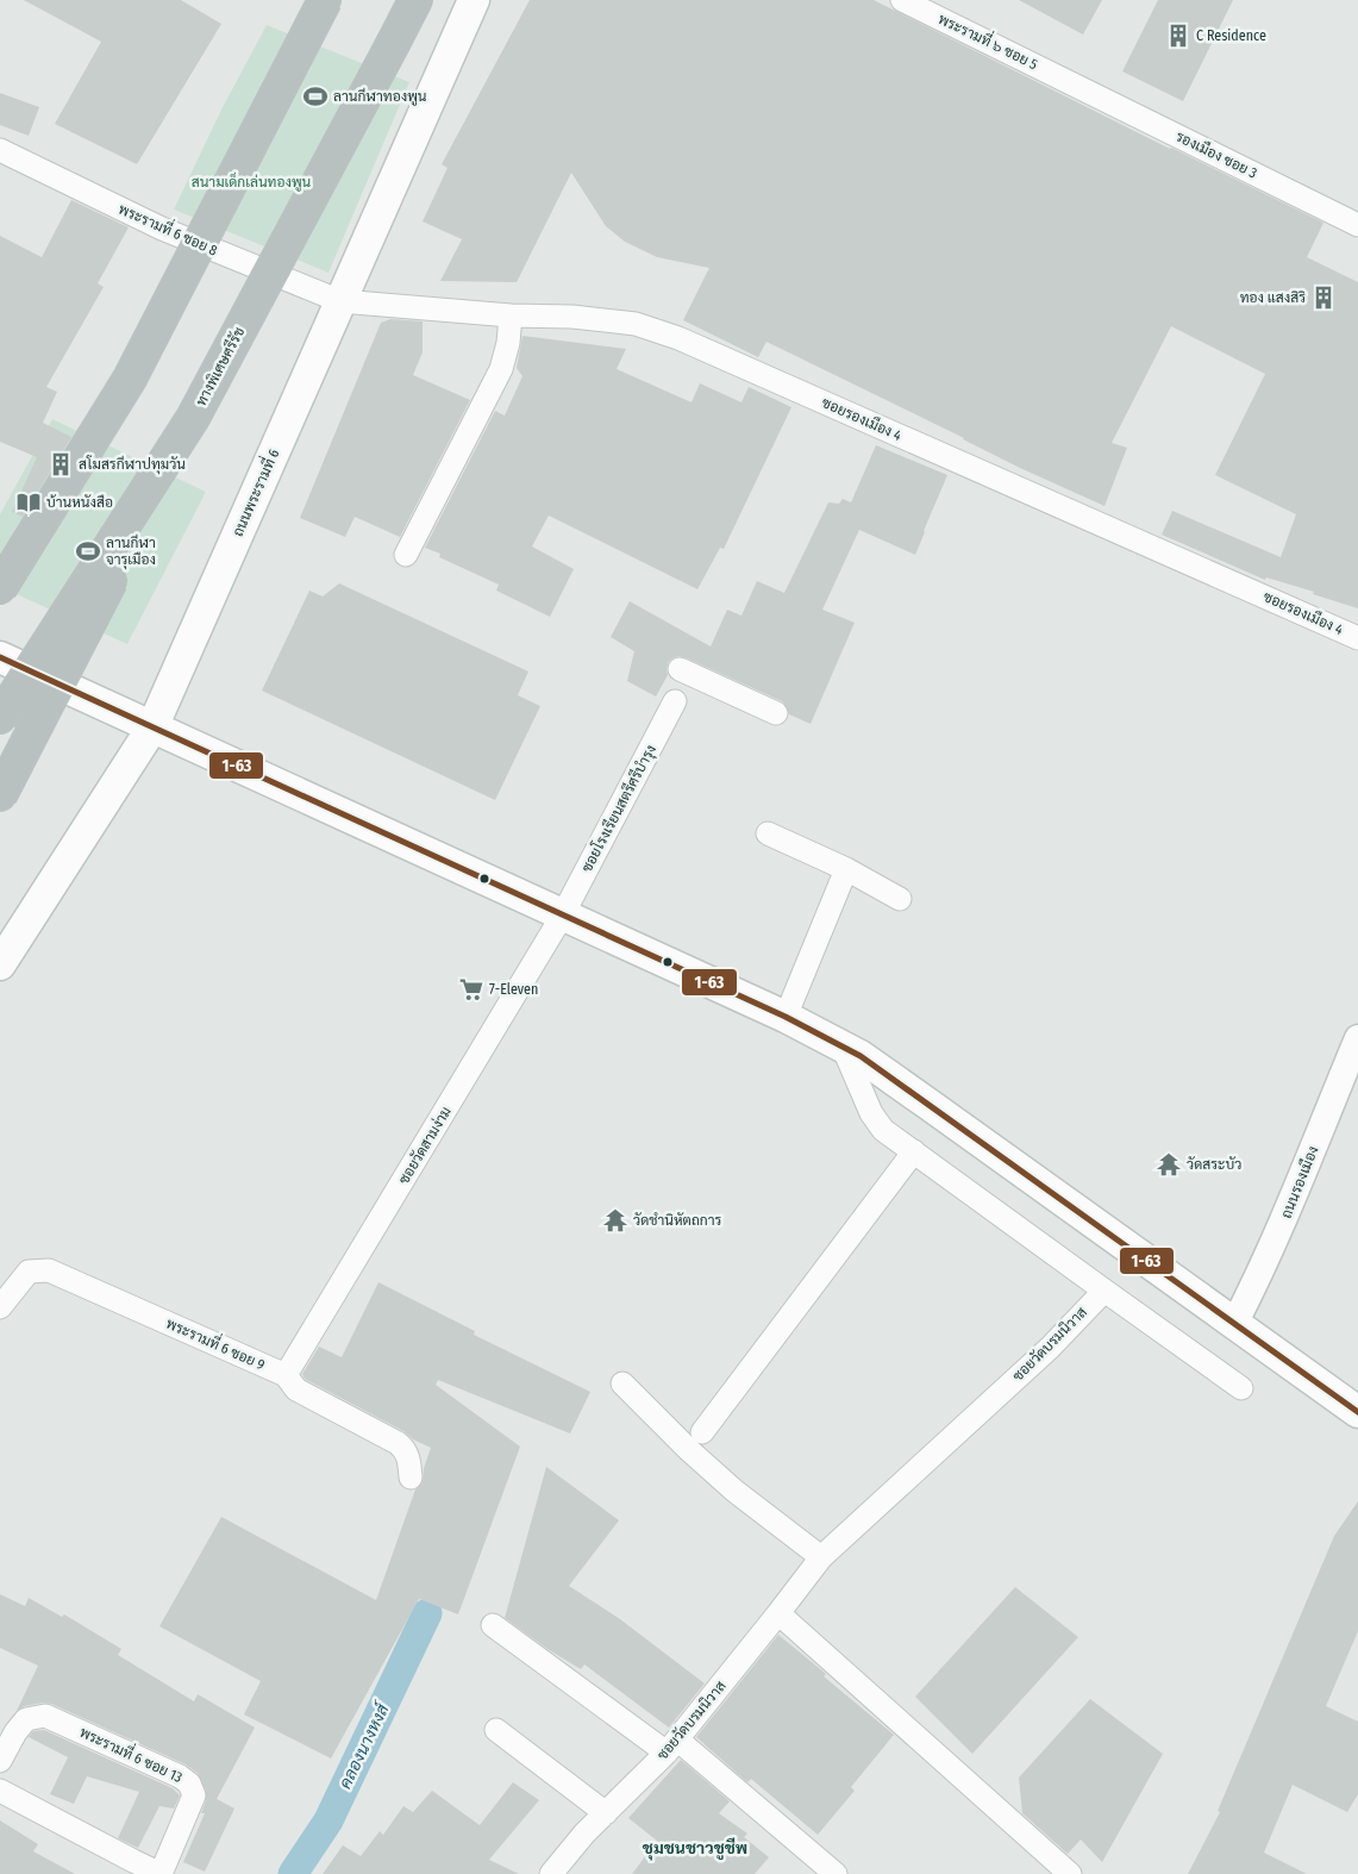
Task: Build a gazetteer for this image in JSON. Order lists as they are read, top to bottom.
{
  "streets": {
    "highway": ["ทางพิเศษศรีรัช"],
    "main road": ["ถนนพระรามที่ 6"],
    "street": [
      "พระรามที่ ๖ ซอย 5",
      "รองเมือง ซอย 3",
      "พระรามที่ 6 ซอย 8",
      "ซอยรองเมือง 4",
      "ซอยโรงเรียนสตรีศรีบำรุง",
      "ซอยวัดสามง่าม",
      "ถนนรองเมือง",
      "พระรามที่ 6 ซอย 9",
      "ซอยวัดบรมนิวาส",
      "พระรามที่ 6 ซอย 13"
    ]
  },
  "crossings": [
    ["พระรามที่ ๖ ซอย 5", "รองเมือง ซอย 3"],
    ["พระรามที่ 6 ซอย 8", "ซอยรองเมือง 4"],
    ["พระรามที่ 6 ซอย 8", "ถนนพระรามที่ 6"],
    ["ซอยรองเมือง 4", "ถนนพระรามที่ 6"],
    ["ซอยโรงเรียนสตรีศรีบำรุง", "ซอยวัดสามง่าม"],
    ["ซอยวัดสามง่าม", "พระรามที่ 6 ซอย 9"]
  ],
  "districts": ["ชุมชนชาวชูชีพ"],
  "water": ["คลองนางหงส์"],
  "parks": ["สนามเด็กเล่นทองพูน"],
  "places": {
    "building": ["C Residence", "ทอง แสงสิริ", "สโมสรกีฬาปทุมวัน"],
    "sports": ["ลานกีฬาทองพูน", "ลานกีฬา จารุเมือง"],
    "library": ["บ้านหนังสือ"],
    "supermarket": ["7-Eleven"],
    "temple": ["วัดสระบัว", "วัดชำนิหัตถการ"]
  },
  "lines": ["transit line 1-63"]
}
